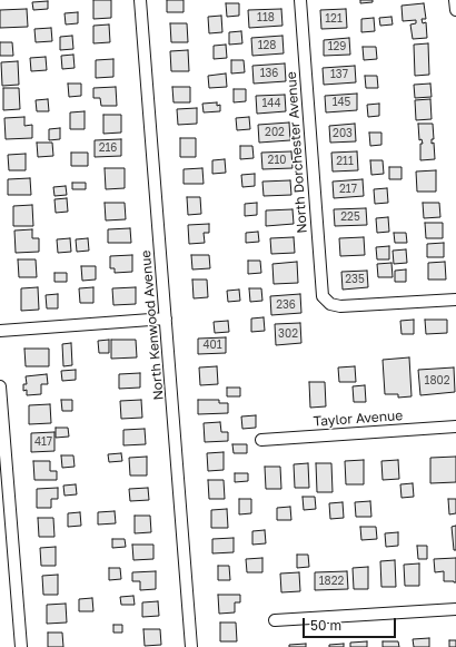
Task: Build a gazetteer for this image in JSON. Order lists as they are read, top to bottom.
{
  "streets": {
    "street": ["North Dorchester Avenue", "North Kenwood Avenue", "Taylor Avenue"]
  },
  "house_numbers": [
    "118",
    "121",
    "128",
    "129",
    "136",
    "137",
    "145",
    "144",
    "202",
    "203",
    "216",
    "210",
    "211",
    "217",
    "225",
    "235",
    "236",
    "302",
    "401",
    "1802",
    "417",
    "1822"
  ],
  "scale_bar": "50 m"
}
